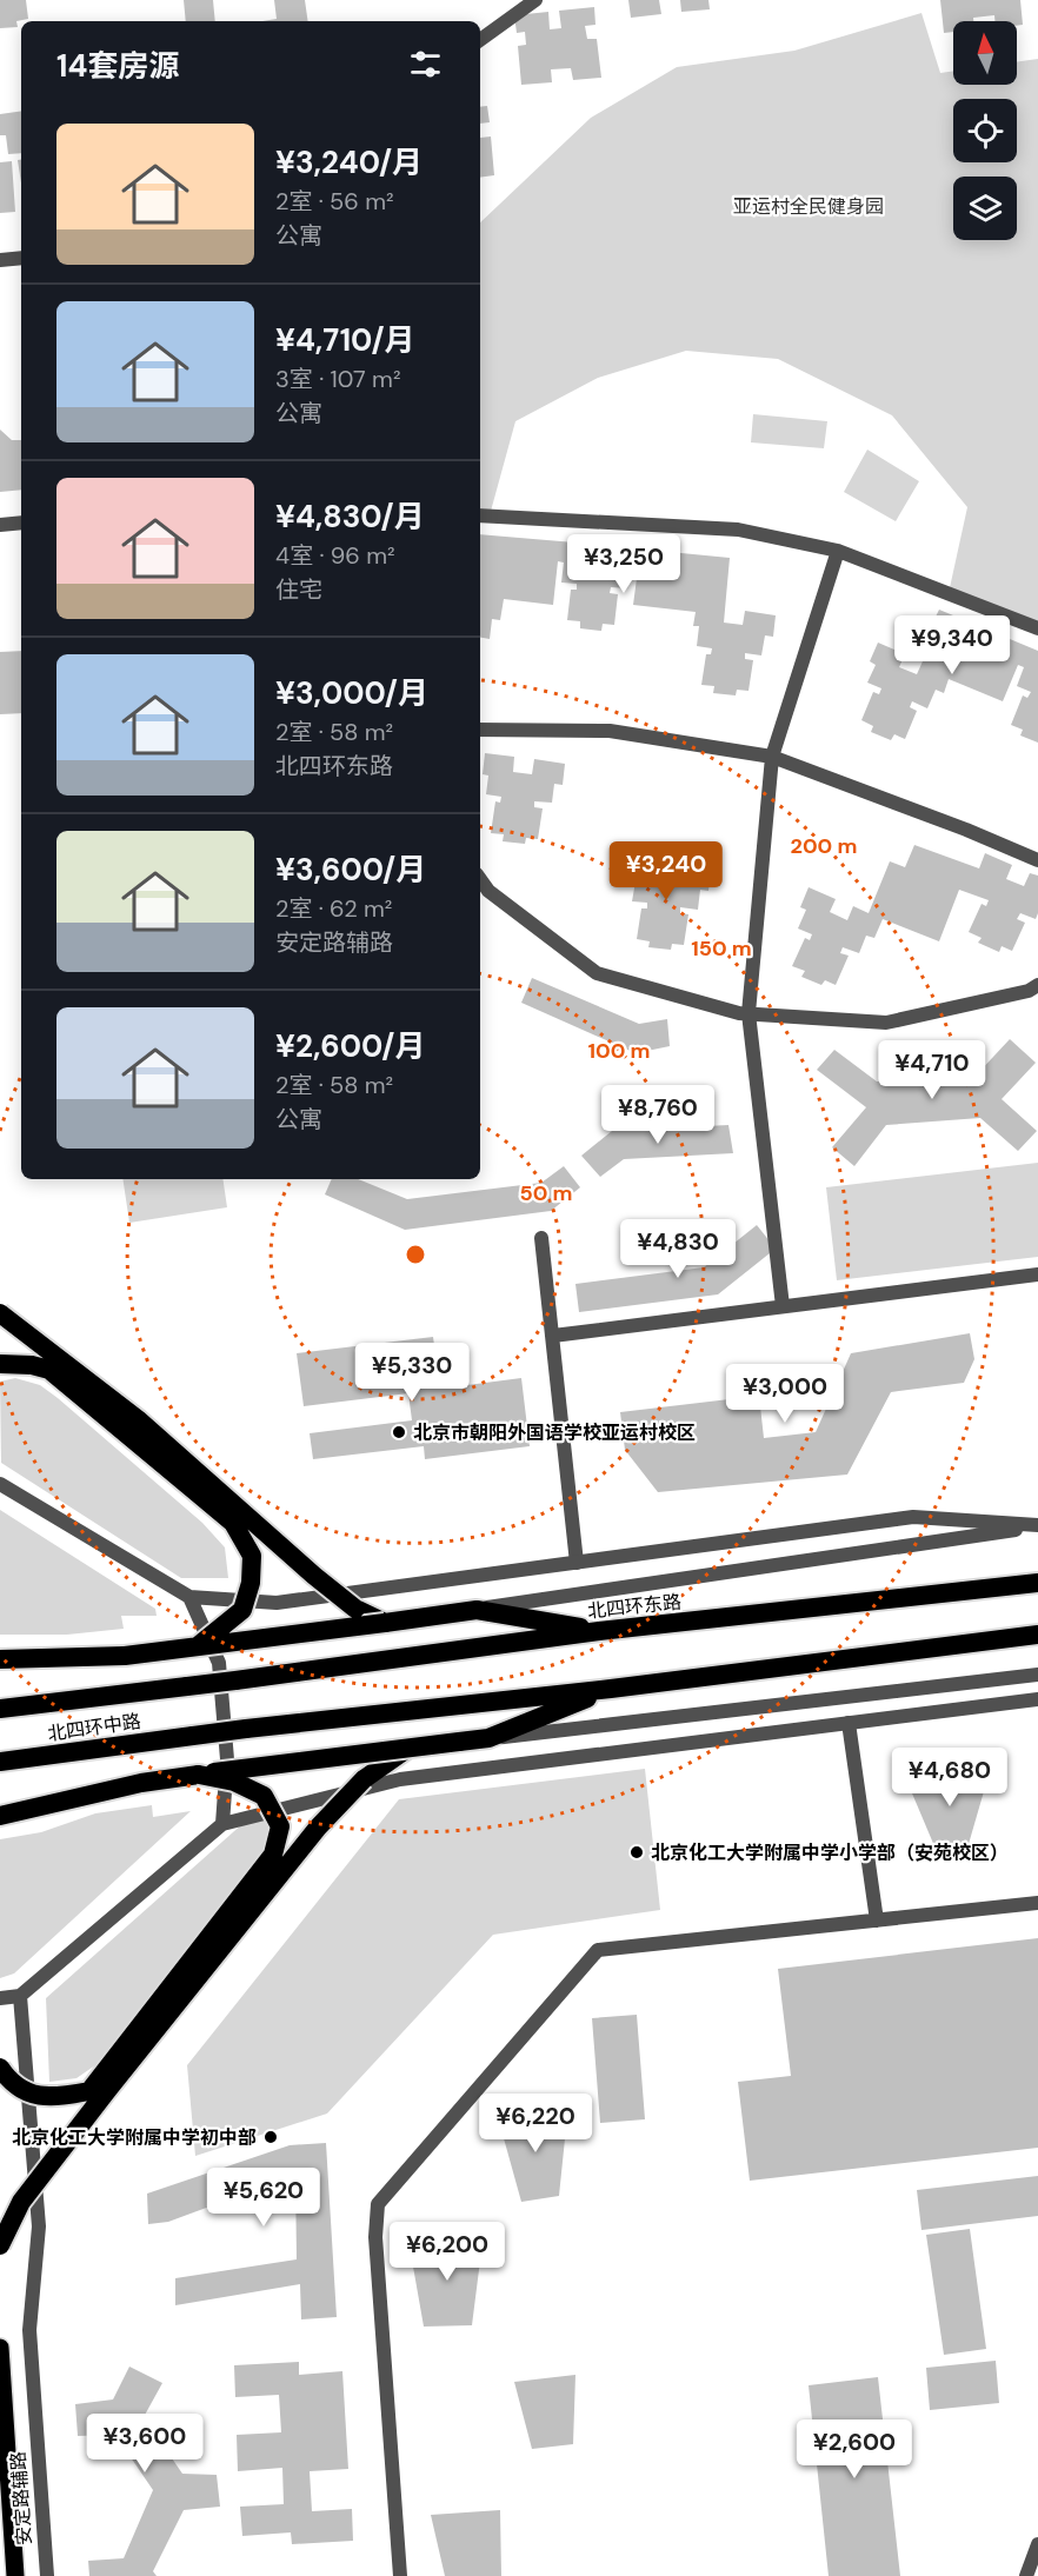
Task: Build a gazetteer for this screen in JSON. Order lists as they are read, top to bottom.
{
  "streets": {
    "highway": ["北四环东路", "北四环中路"],
    "street": ["安定路辅路"]
  },
  "crossings": [
    ["北四环东路", "北四环中路"]
  ],
  "parks": ["亚运村全民健身园"],
  "places": ["北京市朝阳外国语学校亚运村校区", "北京化工大学附属中学小学部（安苑校区）", "北京化工大学附属中学初中部"],
  "north": "top",
  "page": {
    "heading": "14套房源",
    "list": [
      {
        "name": "¥3,240/月",
        "note": "2室 · 56 m² · 公寓"
      },
      {
        "name": "¥4,710/月",
        "note": "3室 · 107 m² · 公寓"
      },
      {
        "name": "¥4,830/月",
        "note": "4室 · 96 m² · 住宅"
      },
      {
        "name": "¥3,000/月",
        "note": "2室 · 58 m² · 北四环东路"
      },
      {
        "name": "¥3,600/月",
        "note": "2室 · 62 m² · 安定路辅路"
      },
      {
        "name": "¥2,600/月",
        "note": "2室 · 58 m² · 公寓"
      }
    ],
    "price": [
      "¥3,250",
      "¥9,340",
      "¥3,240",
      "¥4,710",
      "¥8,760",
      "¥4,830",
      "¥5,330",
      "¥3,000",
      "¥4,680",
      "¥6,220",
      "¥5,620",
      "¥6,200",
      "¥3,600",
      "¥2,600"
    ]
  },
  "rings": [
    "200 m",
    "150 m",
    "100 m",
    "50 m"
  ]
}
